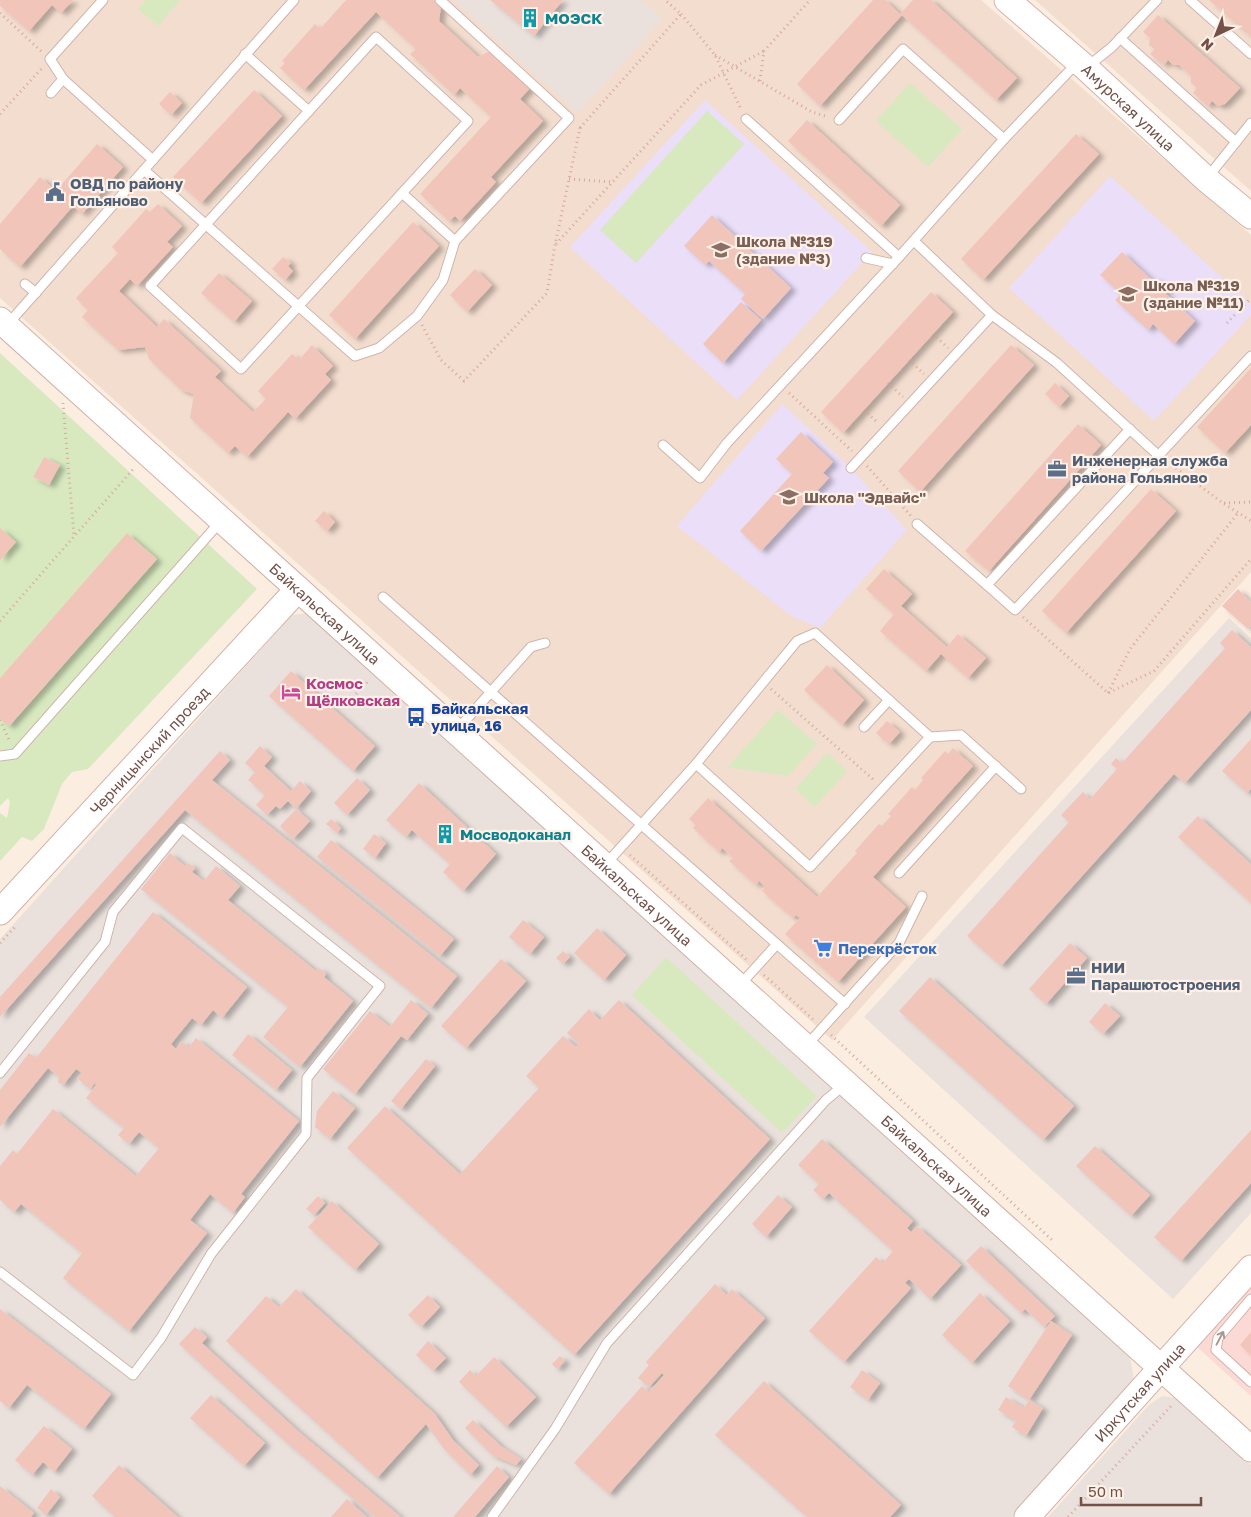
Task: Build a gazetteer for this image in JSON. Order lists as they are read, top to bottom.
{
  "streets": {
    "street": [
      "Амурская улица",
      "Байкальская улица",
      "Черницынский проезд",
      "Иркутская улица"
    ]
  },
  "crossings": [
    ["Байкальская улица", "Черницынский проезд"],
    ["Байкальская улица", "Иркутская улица"]
  ],
  "places": {
    "building": ["МОЭСК", "Мосводоканал"],
    "public building": ["ОВД по району Гольяново"],
    "school or university": ["Школа №319 (здание №3)", "Школа №319 (здание №11)", "Школа \"Эдвайс\""],
    "office": ["Инженерная служба района Гольяново", "НИИ Парашютостроения"],
    "hotel": ["Космос Щёлковская"],
    "bus stop": ["Байкальская улица, 16"],
    "supermarket": ["Перекрёсток"]
  },
  "scale_bar": "50 m",
  "north": "bottom left"
}
